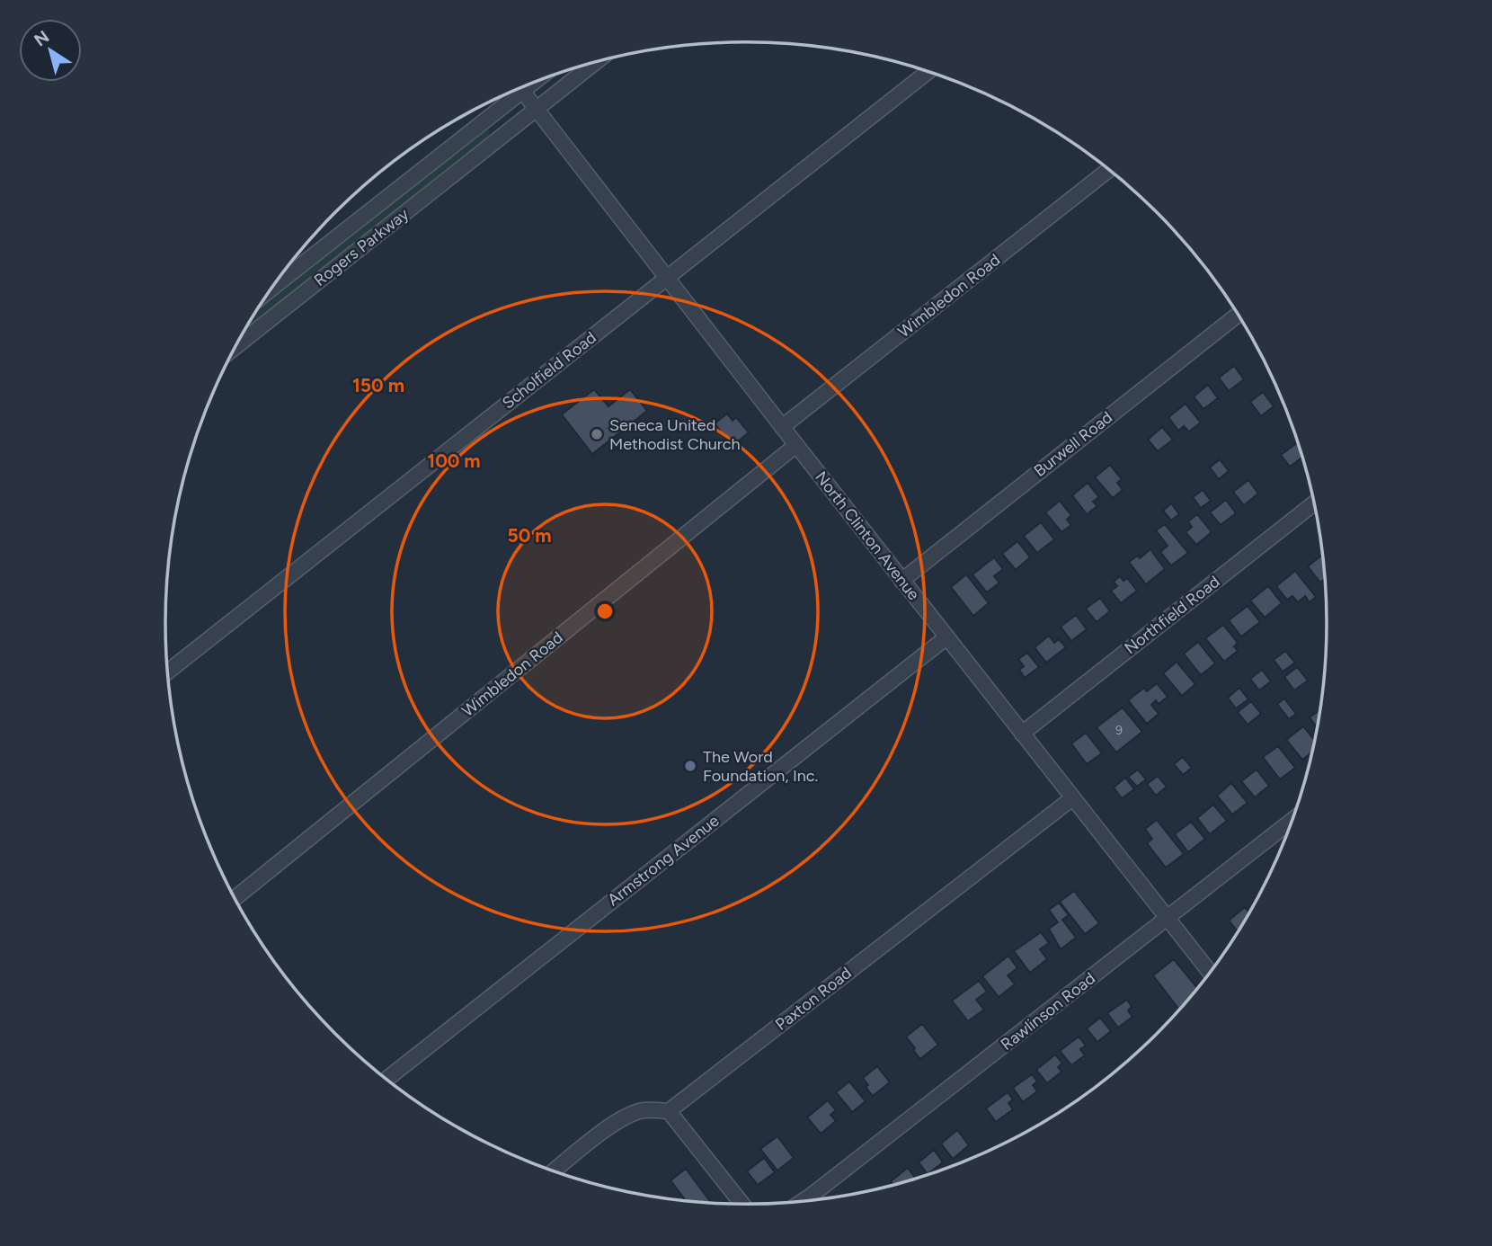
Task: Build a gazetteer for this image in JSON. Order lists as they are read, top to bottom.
{
  "streets": {
    "street": [
      "Rogers Parkway",
      "Wimbledon Road",
      "Scholfield Road",
      "Burwell Road",
      "North Clinton Avenue",
      "Northfield Road",
      "Armstrong Avenue",
      "Paxton Road",
      "Rawlinson Road"
    ]
  },
  "crossings": [
    ["Rogers Parkway", "North Clinton Avenue"],
    ["Wimbledon Road", "North Clinton Avenue"],
    ["Scholfield Road", "North Clinton Avenue"],
    ["Burwell Road", "North Clinton Avenue"],
    ["North Clinton Avenue", "Northfield Road"],
    ["North Clinton Avenue", "Armstrong Avenue"],
    ["North Clinton Avenue", "Paxton Road"],
    ["North Clinton Avenue", "Rawlinson Road"]
  ],
  "places": ["Seneca United Methodist Church", "The Word Foundation, Inc."],
  "house_numbers": ["9"],
  "north": "top left",
  "rings": ["150 m", "100 m", "50 m"]
}
